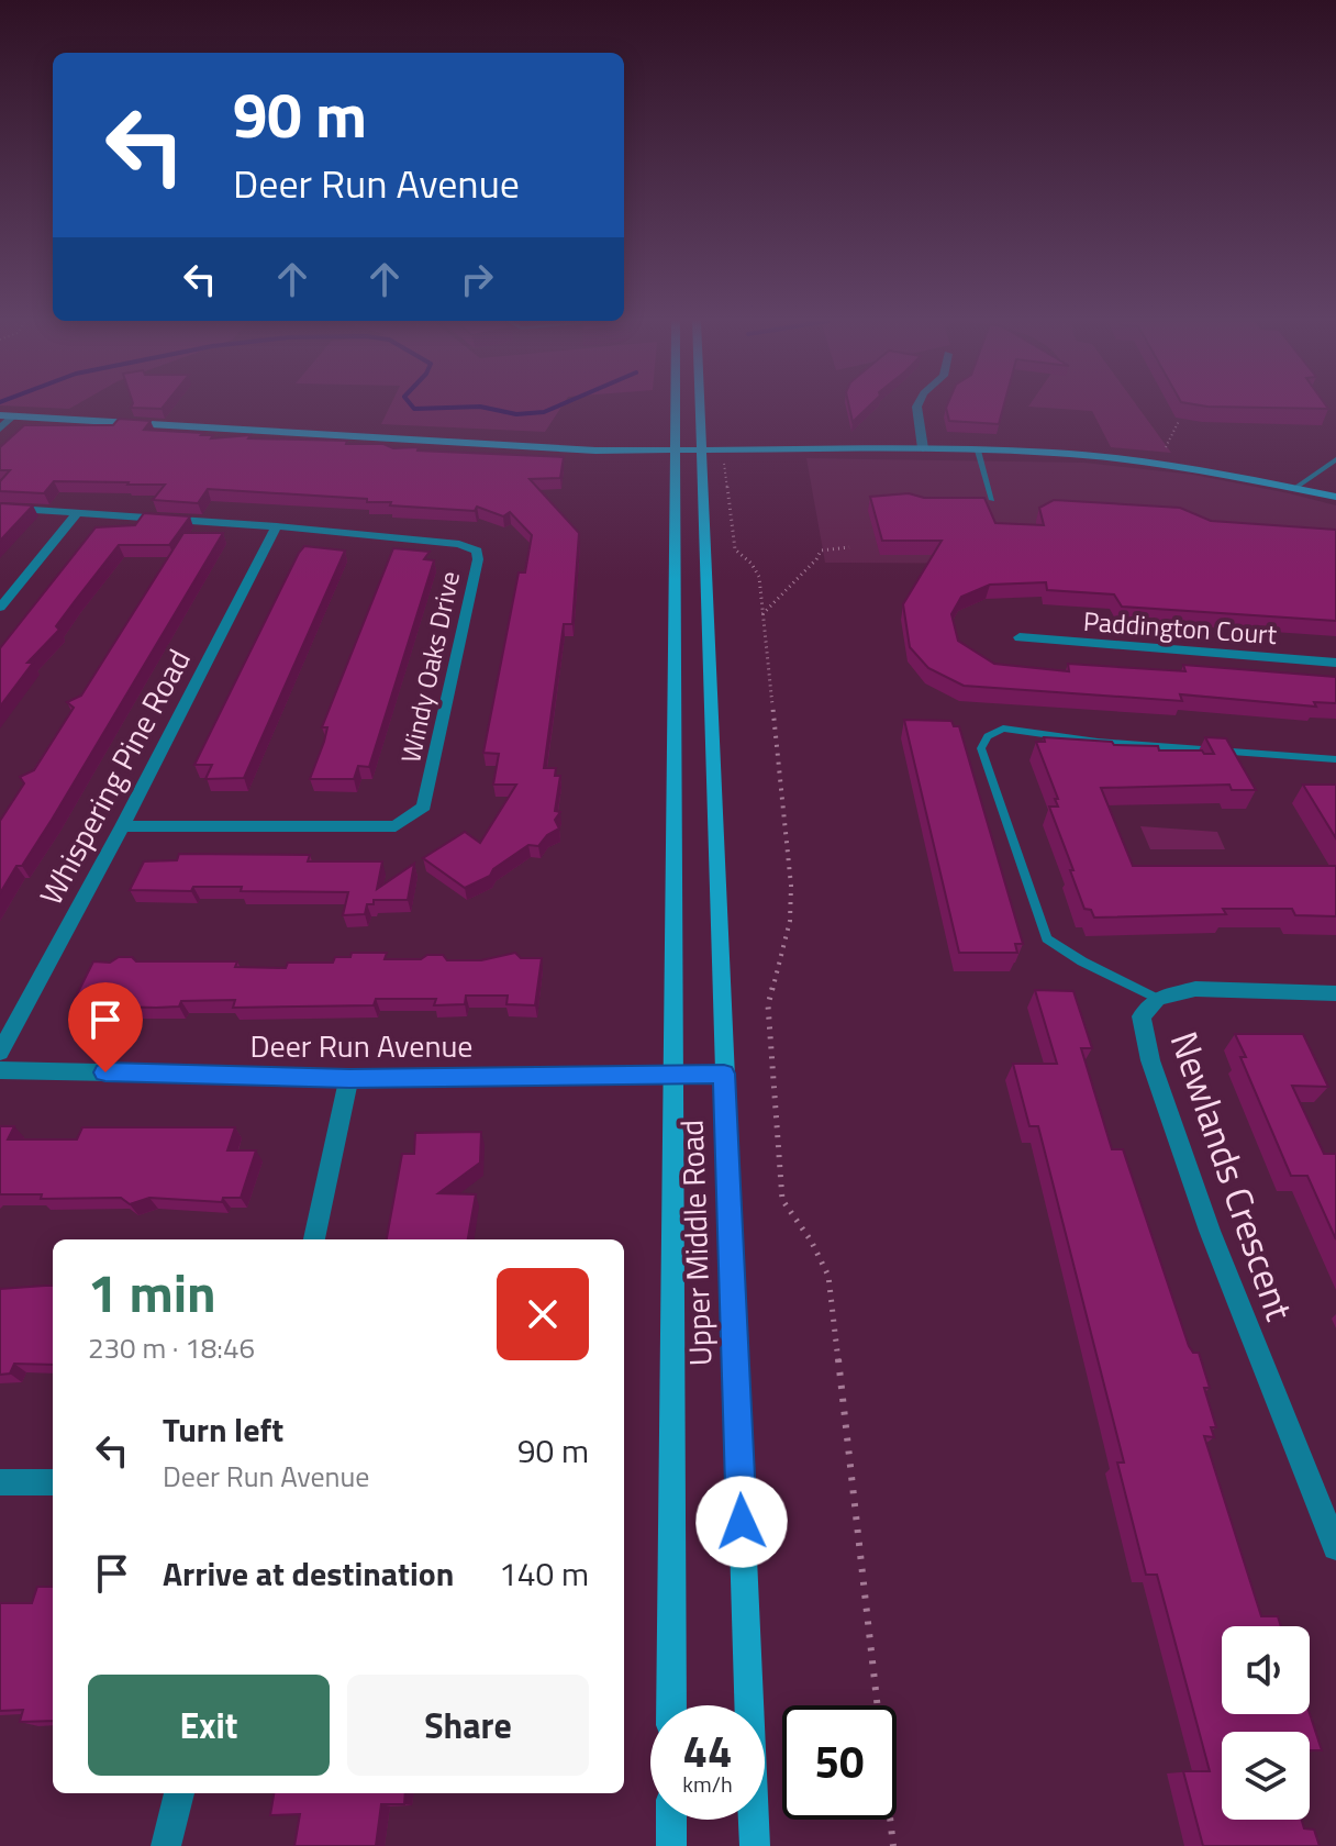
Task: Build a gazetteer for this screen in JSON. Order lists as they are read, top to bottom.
{
  "streets": {
    "main road": ["Upper Middle Road"],
    "street": [
      "Paddington Court",
      "Windy Oaks Drive",
      "Whispering Pine Road",
      "Deer Run Avenue",
      "Newlands Crescent"
    ]
  },
  "crossings": [
    ["Windy Oaks Drive", "Whispering Pine Road"],
    ["Deer Run Avenue", "Upper Middle Road"]
  ],
  "page": {
    "turn": ["90 m", "Deer Run Avenue"],
    "heading": ["1 min", "230 m · 18:46"],
    "list": [
      {
        "name": "Turn left",
        "note": "Deer Run Avenue",
        "value": "90 m"
      },
      {
        "name": "Arrive at destination",
        "value": "140 m"
      }
    ],
    "buttons": ["Exit", "Share"],
    "speed": "44 km/h",
    "limit": "50"
  }
}
